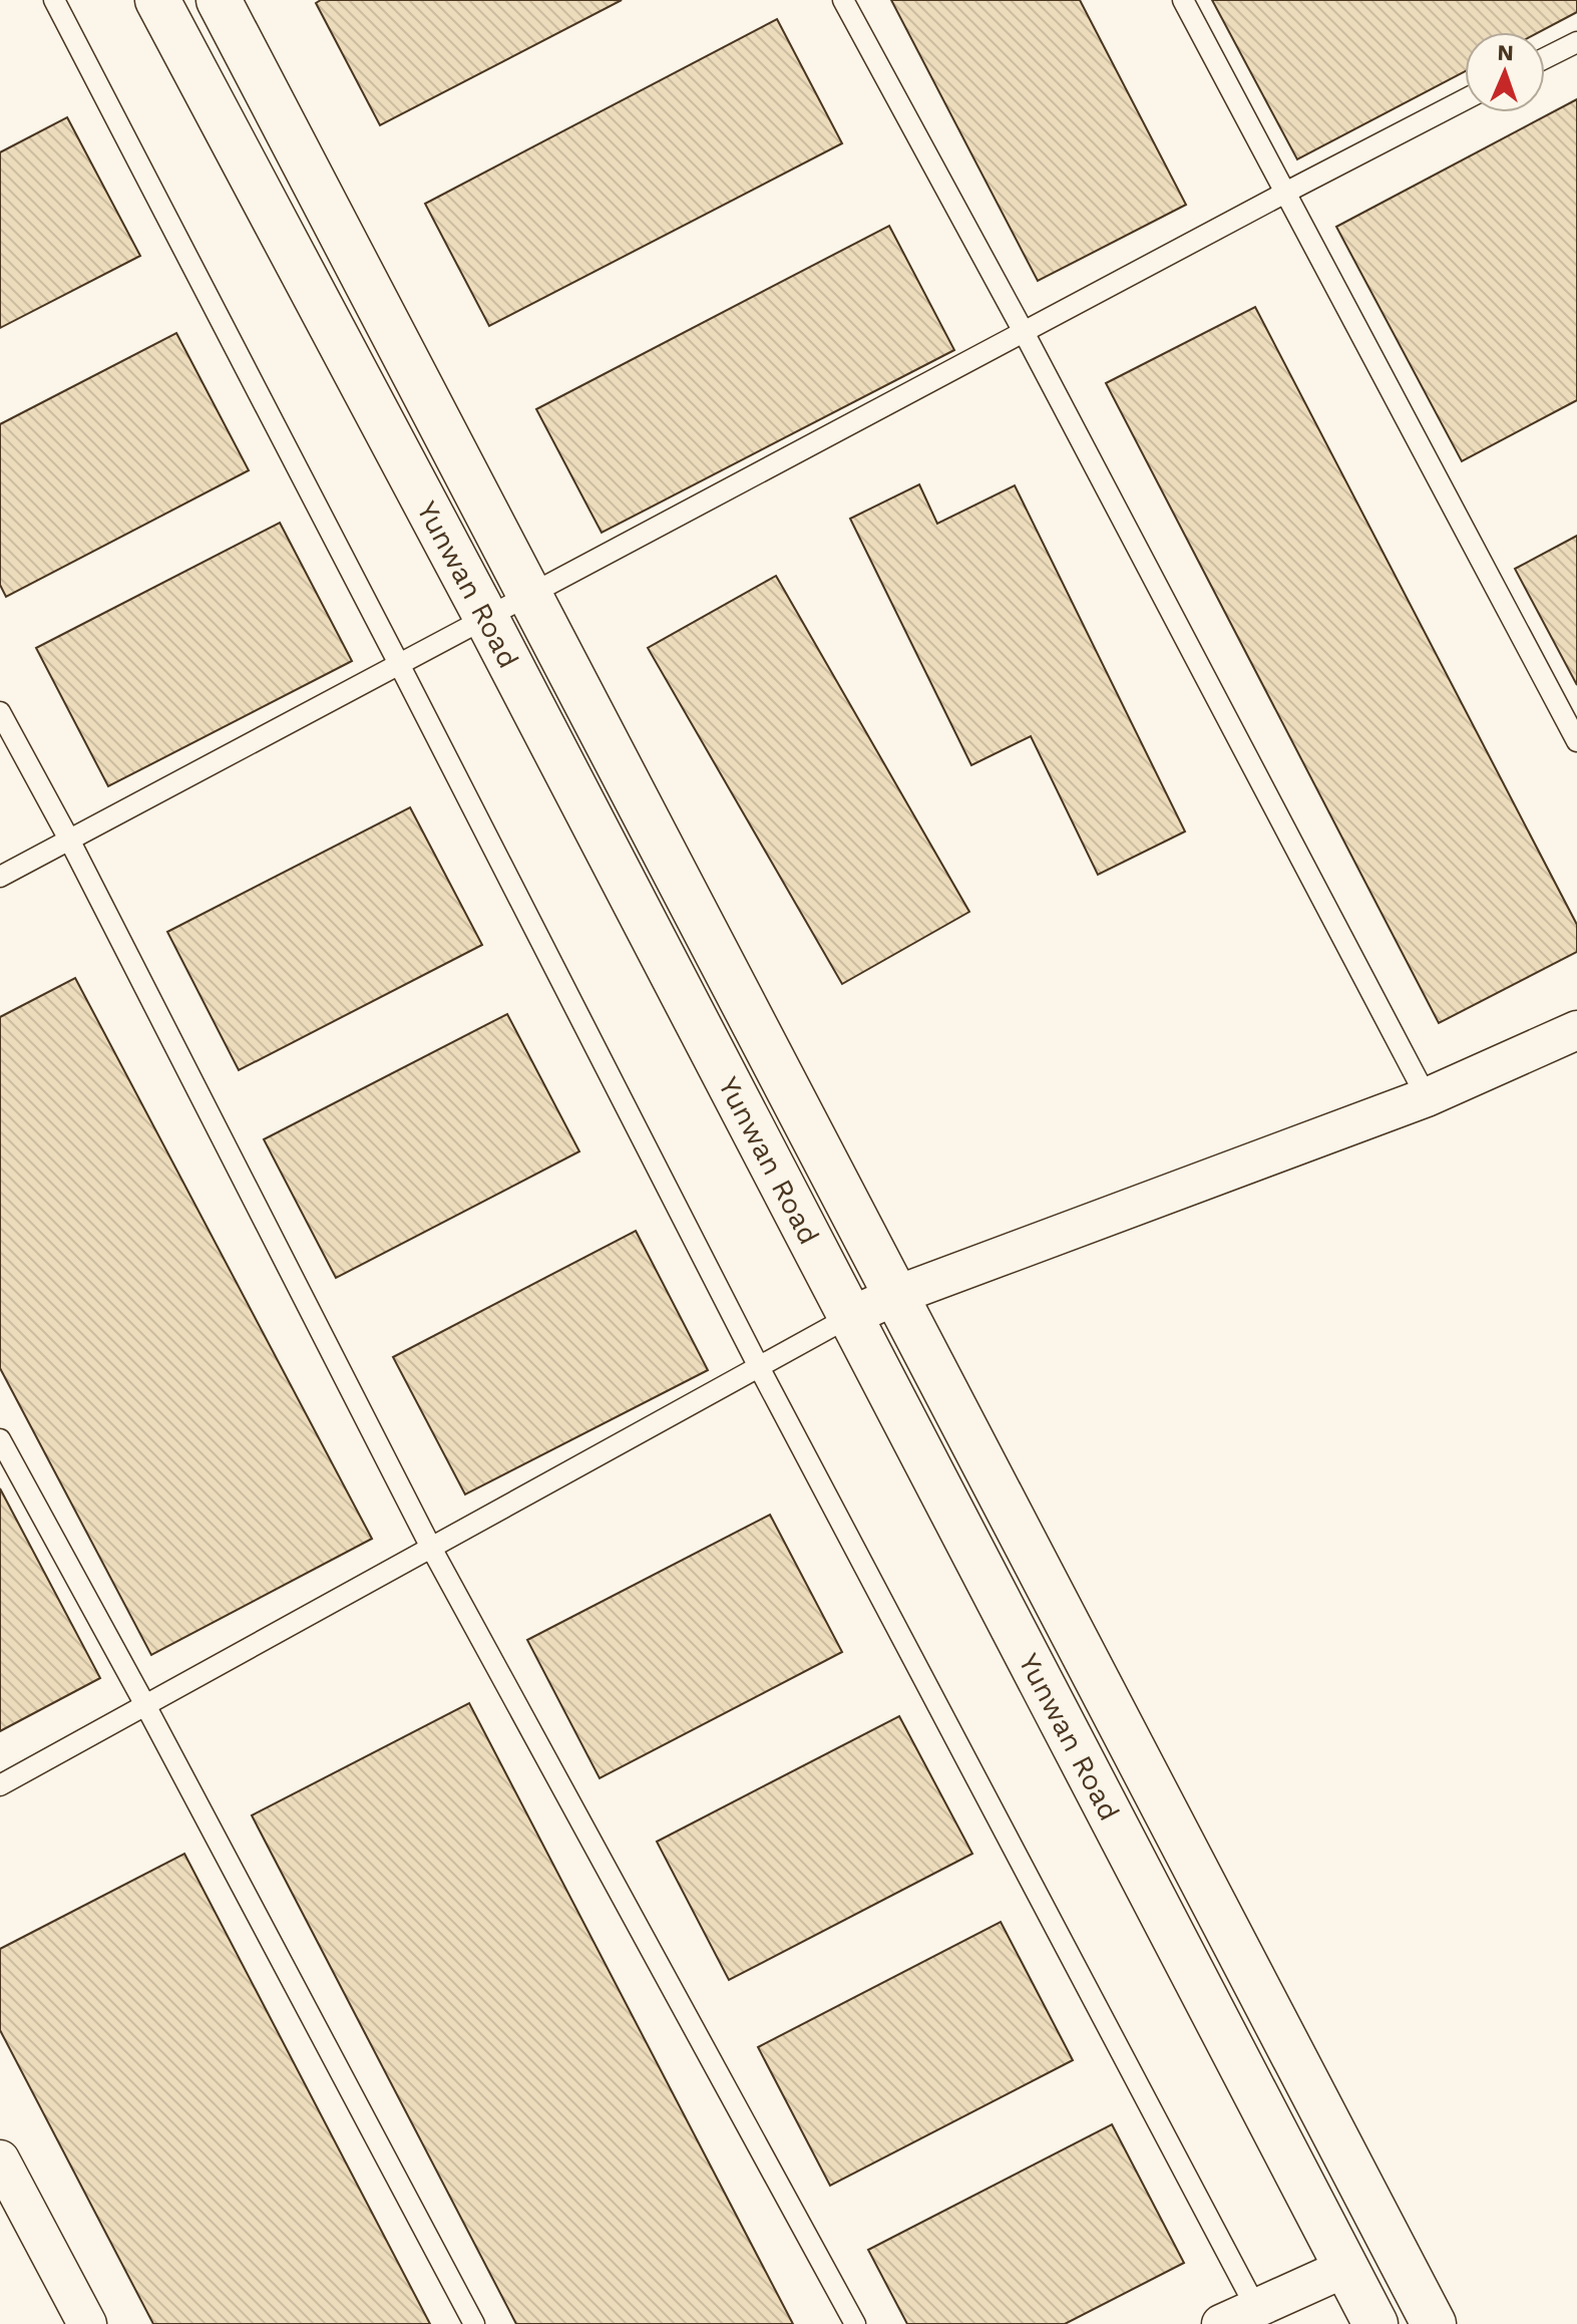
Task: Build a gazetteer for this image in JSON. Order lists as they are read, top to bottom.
{
  "streets": {
    "main road": ["Yunwan Road"]
  },
  "north": "top"
}
